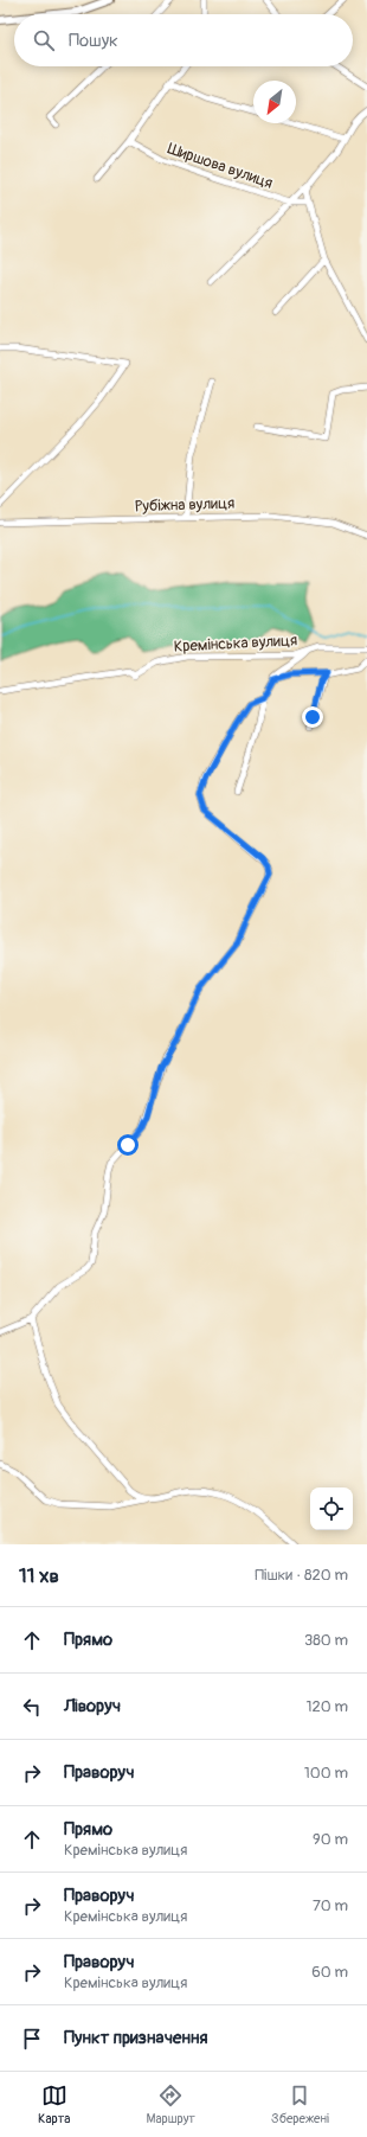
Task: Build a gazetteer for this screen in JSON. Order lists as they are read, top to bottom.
{
  "streets": {
    "street": ["Ширшова вулиця", "Рубіжна вулиця", "Кремінська вулиця"]
  },
  "north": "bottom left",
  "page": {
    "search": "Пошук",
    "heading": ["11 хв", "Пішки · 820 m"],
    "list": [
      ["Прямо", "380 m"],
      ["Ліворуч", "120 m"],
      ["Праворуч", "100 m"],
      ["Прямо", "Кремінська вулиця", "90 m"],
      ["Праворуч", "Кремінська вулиця", "70 m"],
      ["Праворуч", "Кремінська вулиця", "60 m"],
      "Пункт призначення"
    ],
    "nav": ["Карта", "Маршрут", "Збережені"]
  }
}
